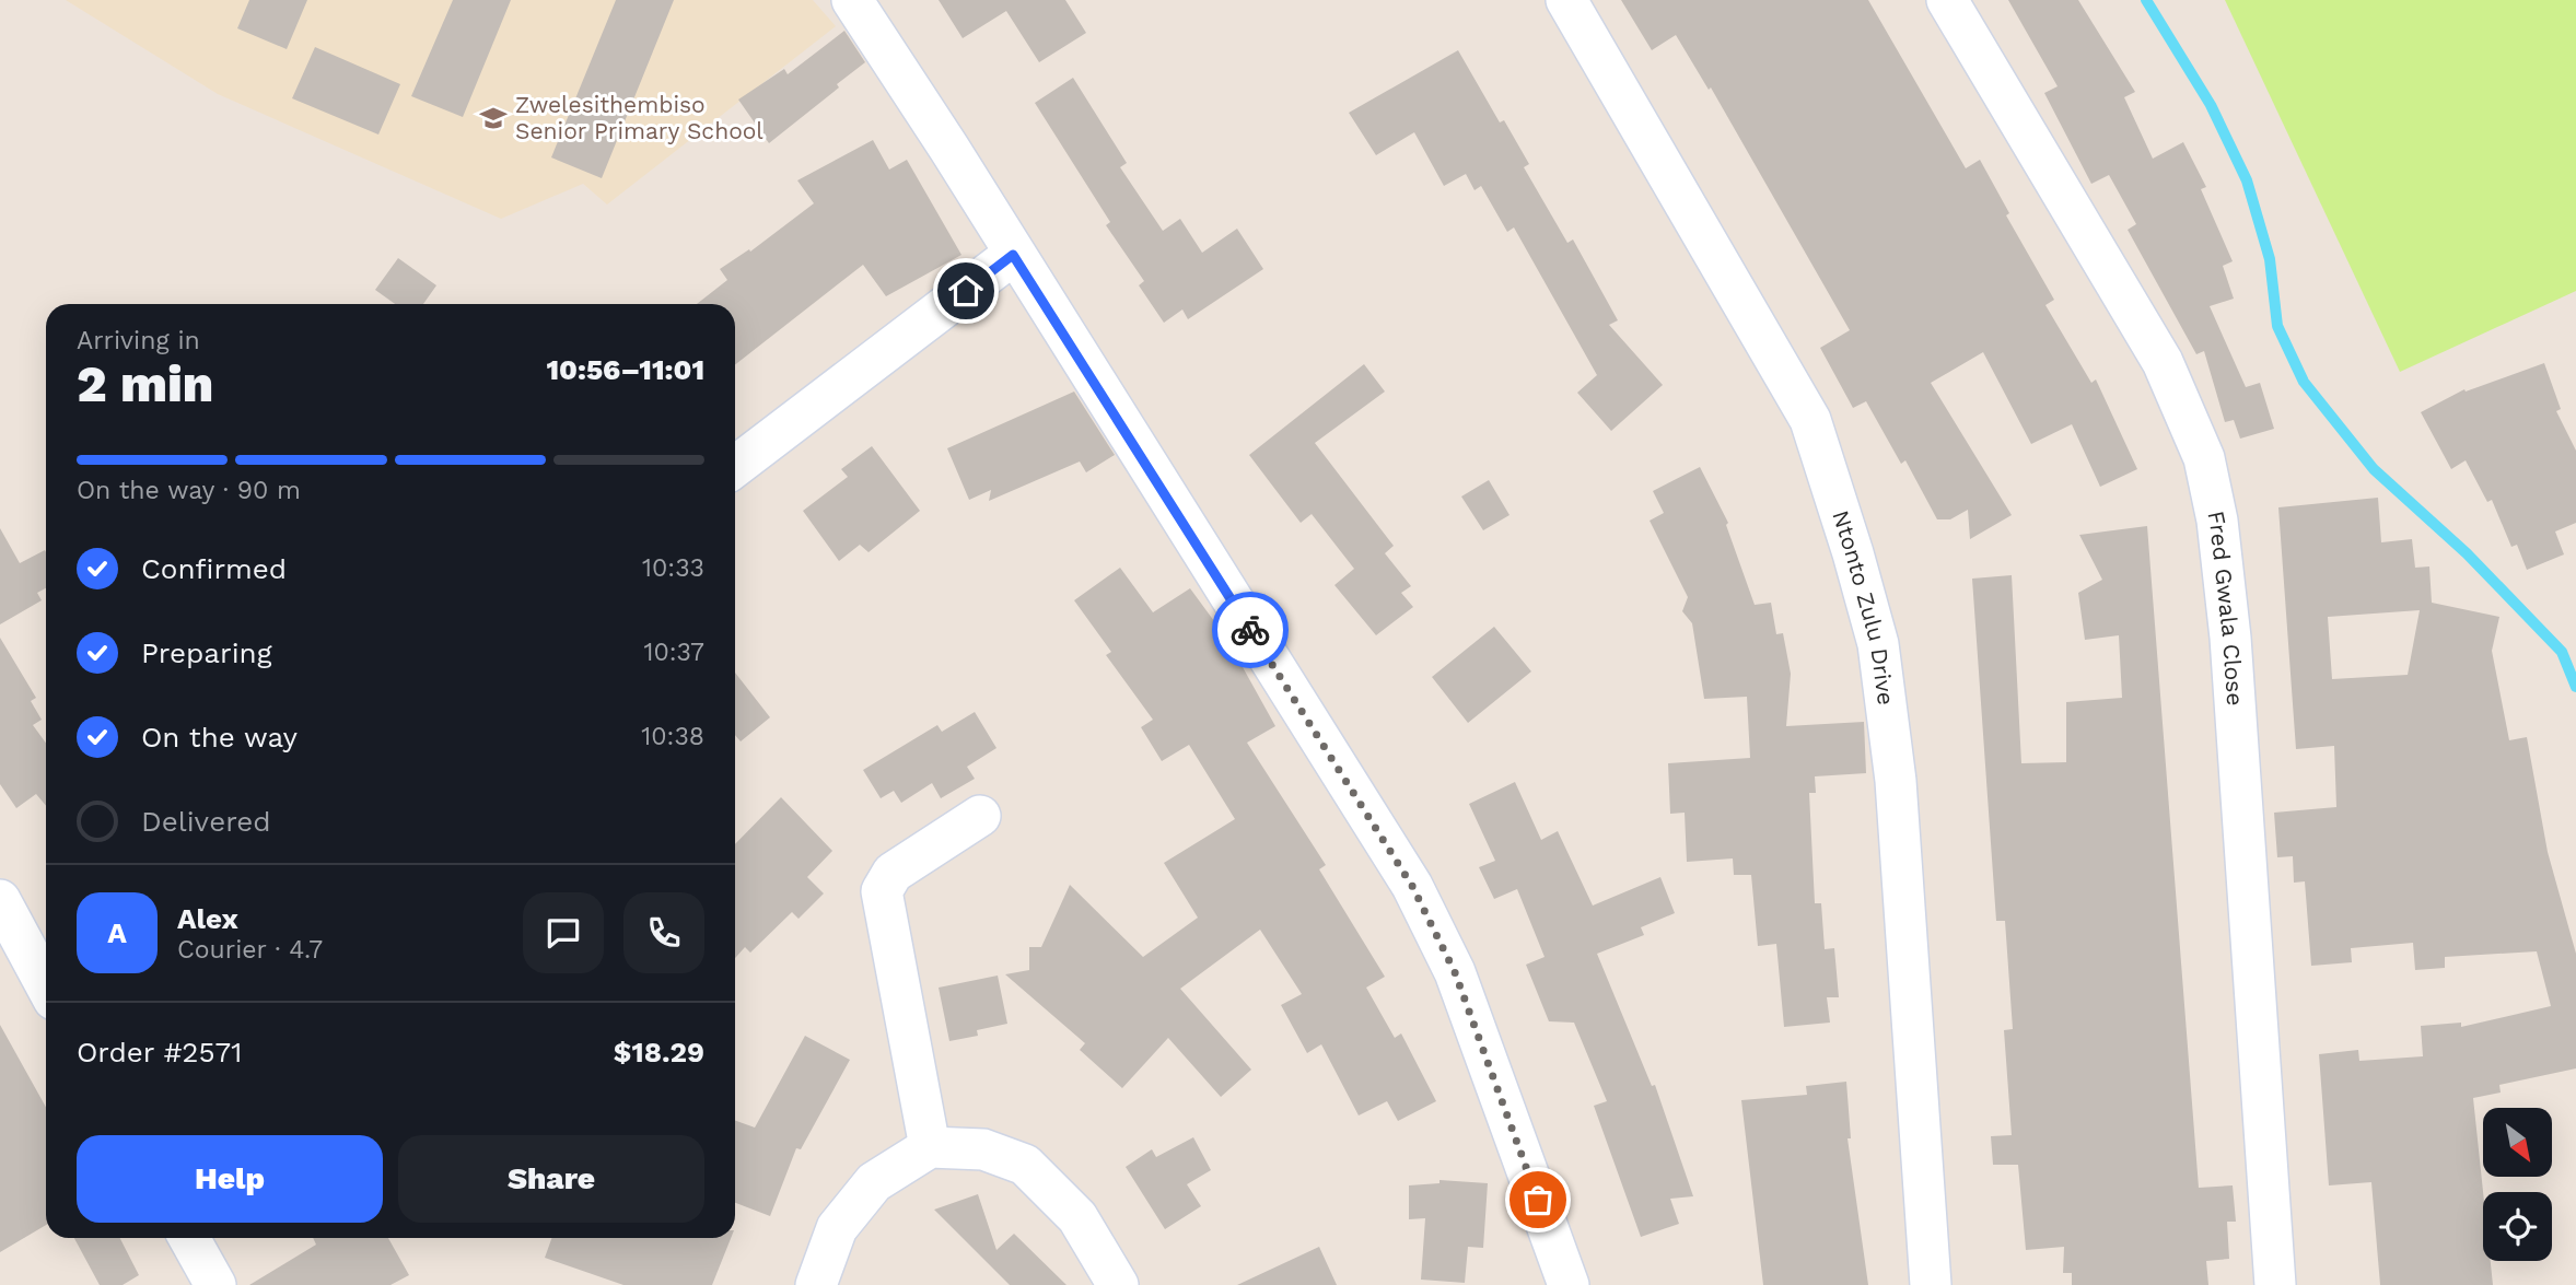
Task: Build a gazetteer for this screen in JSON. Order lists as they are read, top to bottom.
{
  "streets": {
    "street": ["Ntonto Zulu Drive", "Fred Gwala Close"]
  },
  "places": {
    "school or university": ["Zwelesithembiso Senior Primary School"]
  },
  "north": "bottom right",
  "page": {
    "heading": ["2 min", "Arriving in", "10:56–11:01"],
    "panel": [
      "Alex",
      "Courier · 4.7",
      "Order #2571",
      "$18.29"
    ],
    "bar": "On the way · 90 m",
    "list": [
      ["Confirmed", "10:33"],
      ["Preparing", "10:37"],
      ["On the way", "10:38"],
      "Delivered"
    ],
    "round": "A",
    "buttons": ["Help", "Share"]
  }
}
